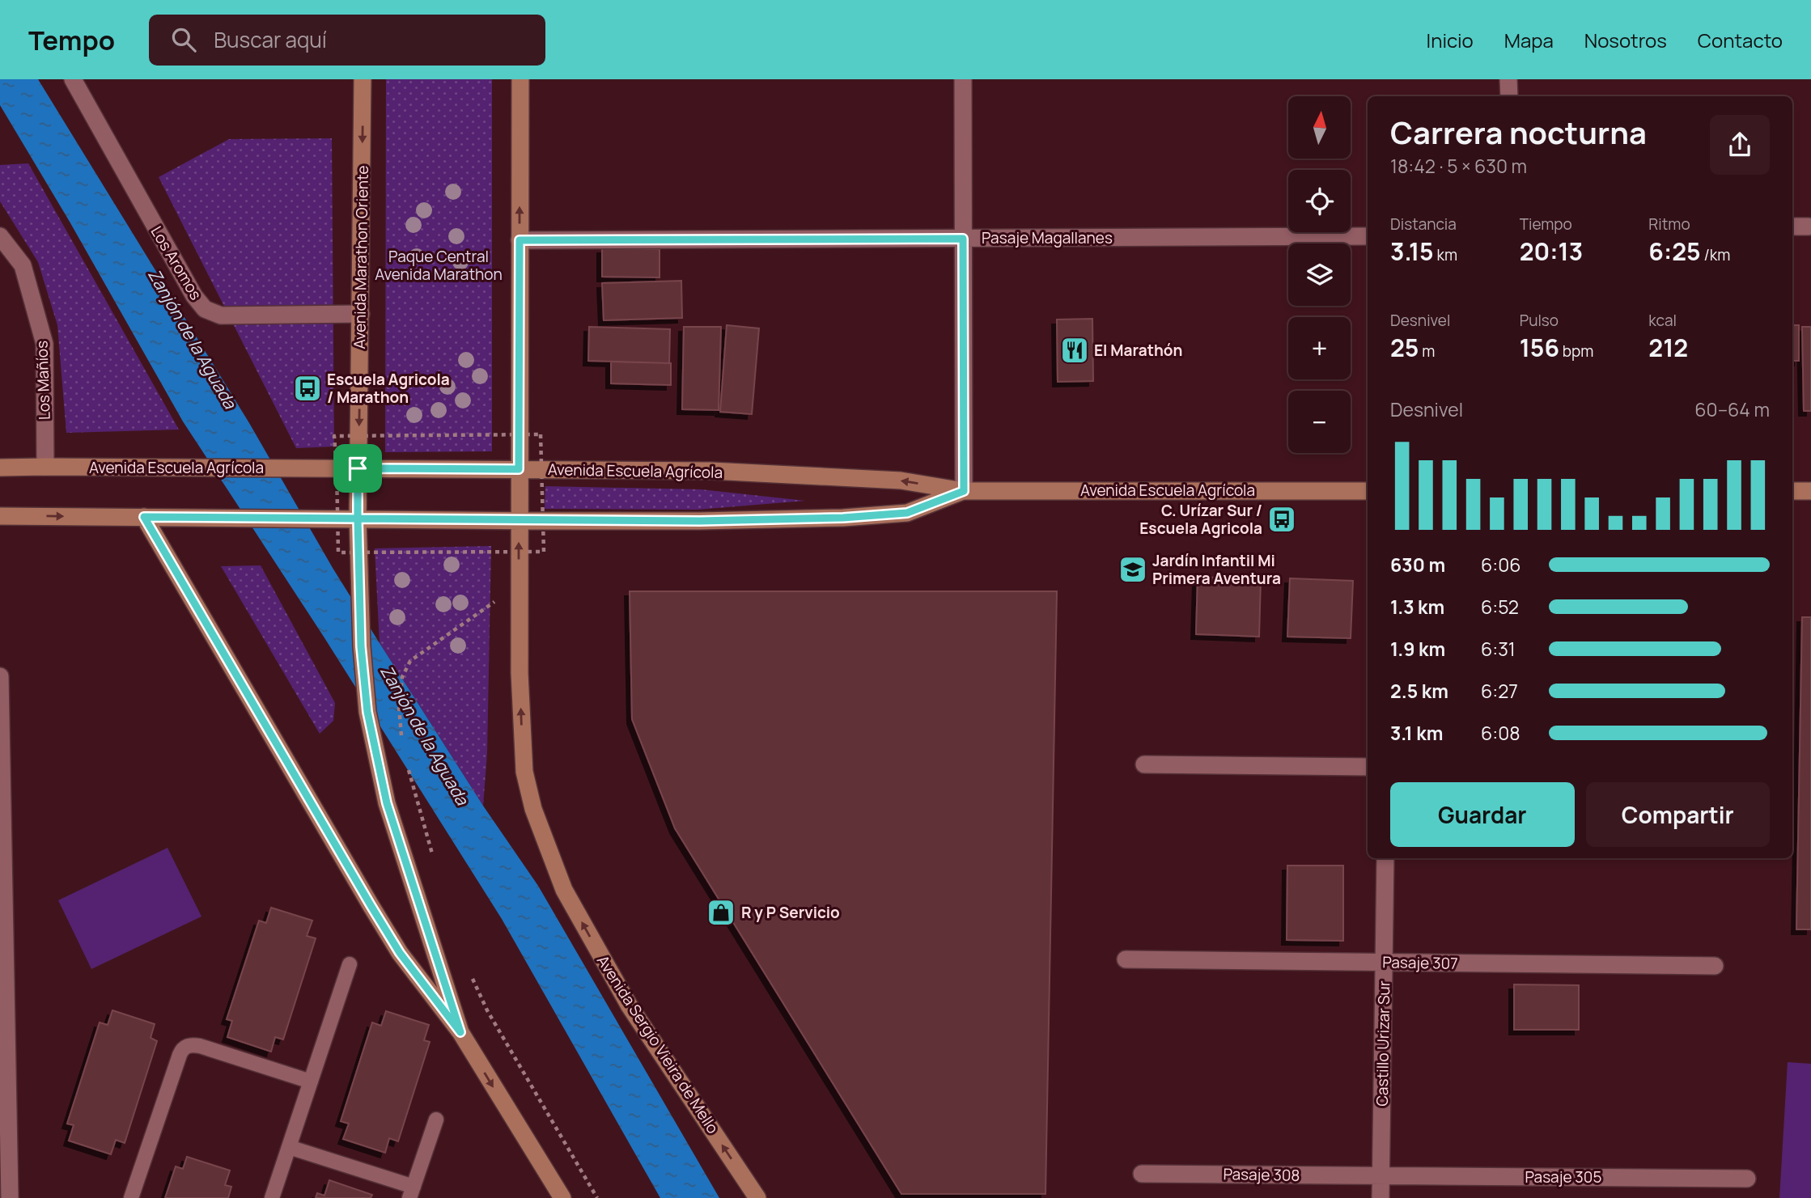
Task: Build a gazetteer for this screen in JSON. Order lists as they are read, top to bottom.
{
  "streets": {
    "main road": ["Avenida Marathon Oriente", "Avenida Escuela Agrícola", "Avenida Sergio Vieira de Mello"],
    "street": [
      "Pasaje Magallanes",
      "Los Aromos",
      "Los Mañíos",
      "Pasaje 307",
      "Castillo Urizar Sur",
      "Pasaje 308",
      "Pasaje 305"
    ]
  },
  "crossings": [
    ["Avenida Marathon Oriente", "Los Aromos"],
    ["Avenida Marathon Oriente", "Avenida Escuela Agrícola"],
    ["Los Mañíos", "Avenida Escuela Agrícola"],
    ["Avenida Escuela Agrícola", "Avenida Sergio Vieira de Mello"],
    ["Pasaje 307", "Castillo Urizar Sur"],
    ["Castillo Urizar Sur", "Pasaje 308"],
    ["Castillo Urizar Sur", "Pasaje 305"],
    ["Pasaje 308", "Pasaje 305"]
  ],
  "one_way": ["Avenida Marathon Oriente", "Avenida Sergio Vieira de Mello"],
  "water": ["Zanjón de la Aguada"],
  "parks": ["Paque Central Avenida Marathon"],
  "places": {
    "restaurant": ["El Marathón"],
    "bus stop": ["Escuela Agricola / Marathon", "C. Urízar Sur / Escuela Agricola"],
    "school or university": ["Jardín Infantil Mi Primera Aventura"],
    "shop": ["R y P Servicio"]
  },
  "north": "top",
  "page": {
    "header": "Tempo",
    "search": "Buscar aquí",
    "nav": [
      "Inicio",
      "Mapa",
      "Nosotros",
      "Contacto"
    ],
    "map_buttons": ["+", "−"],
    "heading": ["Carrera nocturna", "18:42 · 5 × 630 m"],
    "stats": [
      ["Distancia", "3.15 km"],
      ["Tiempo", "20:13"],
      ["Ritmo", "6:25 /km"],
      ["Desnivel", "25 m"],
      ["Pulso", "156 bpm"],
      ["kcal", "212"]
    ],
    "chart": ["Desnivel", "60–64 m"],
    "list": [
      {
        "name": "630 m",
        "note": "6:06"
      },
      {
        "name": "1.3 km",
        "note": "6:52"
      },
      {
        "name": "1.9 km",
        "note": "6:31"
      },
      {
        "name": "2.5 km",
        "note": "6:27"
      },
      {
        "name": "3.1 km",
        "note": "6:08"
      }
    ],
    "buttons": ["Guardar", "Compartir"]
  }
}
